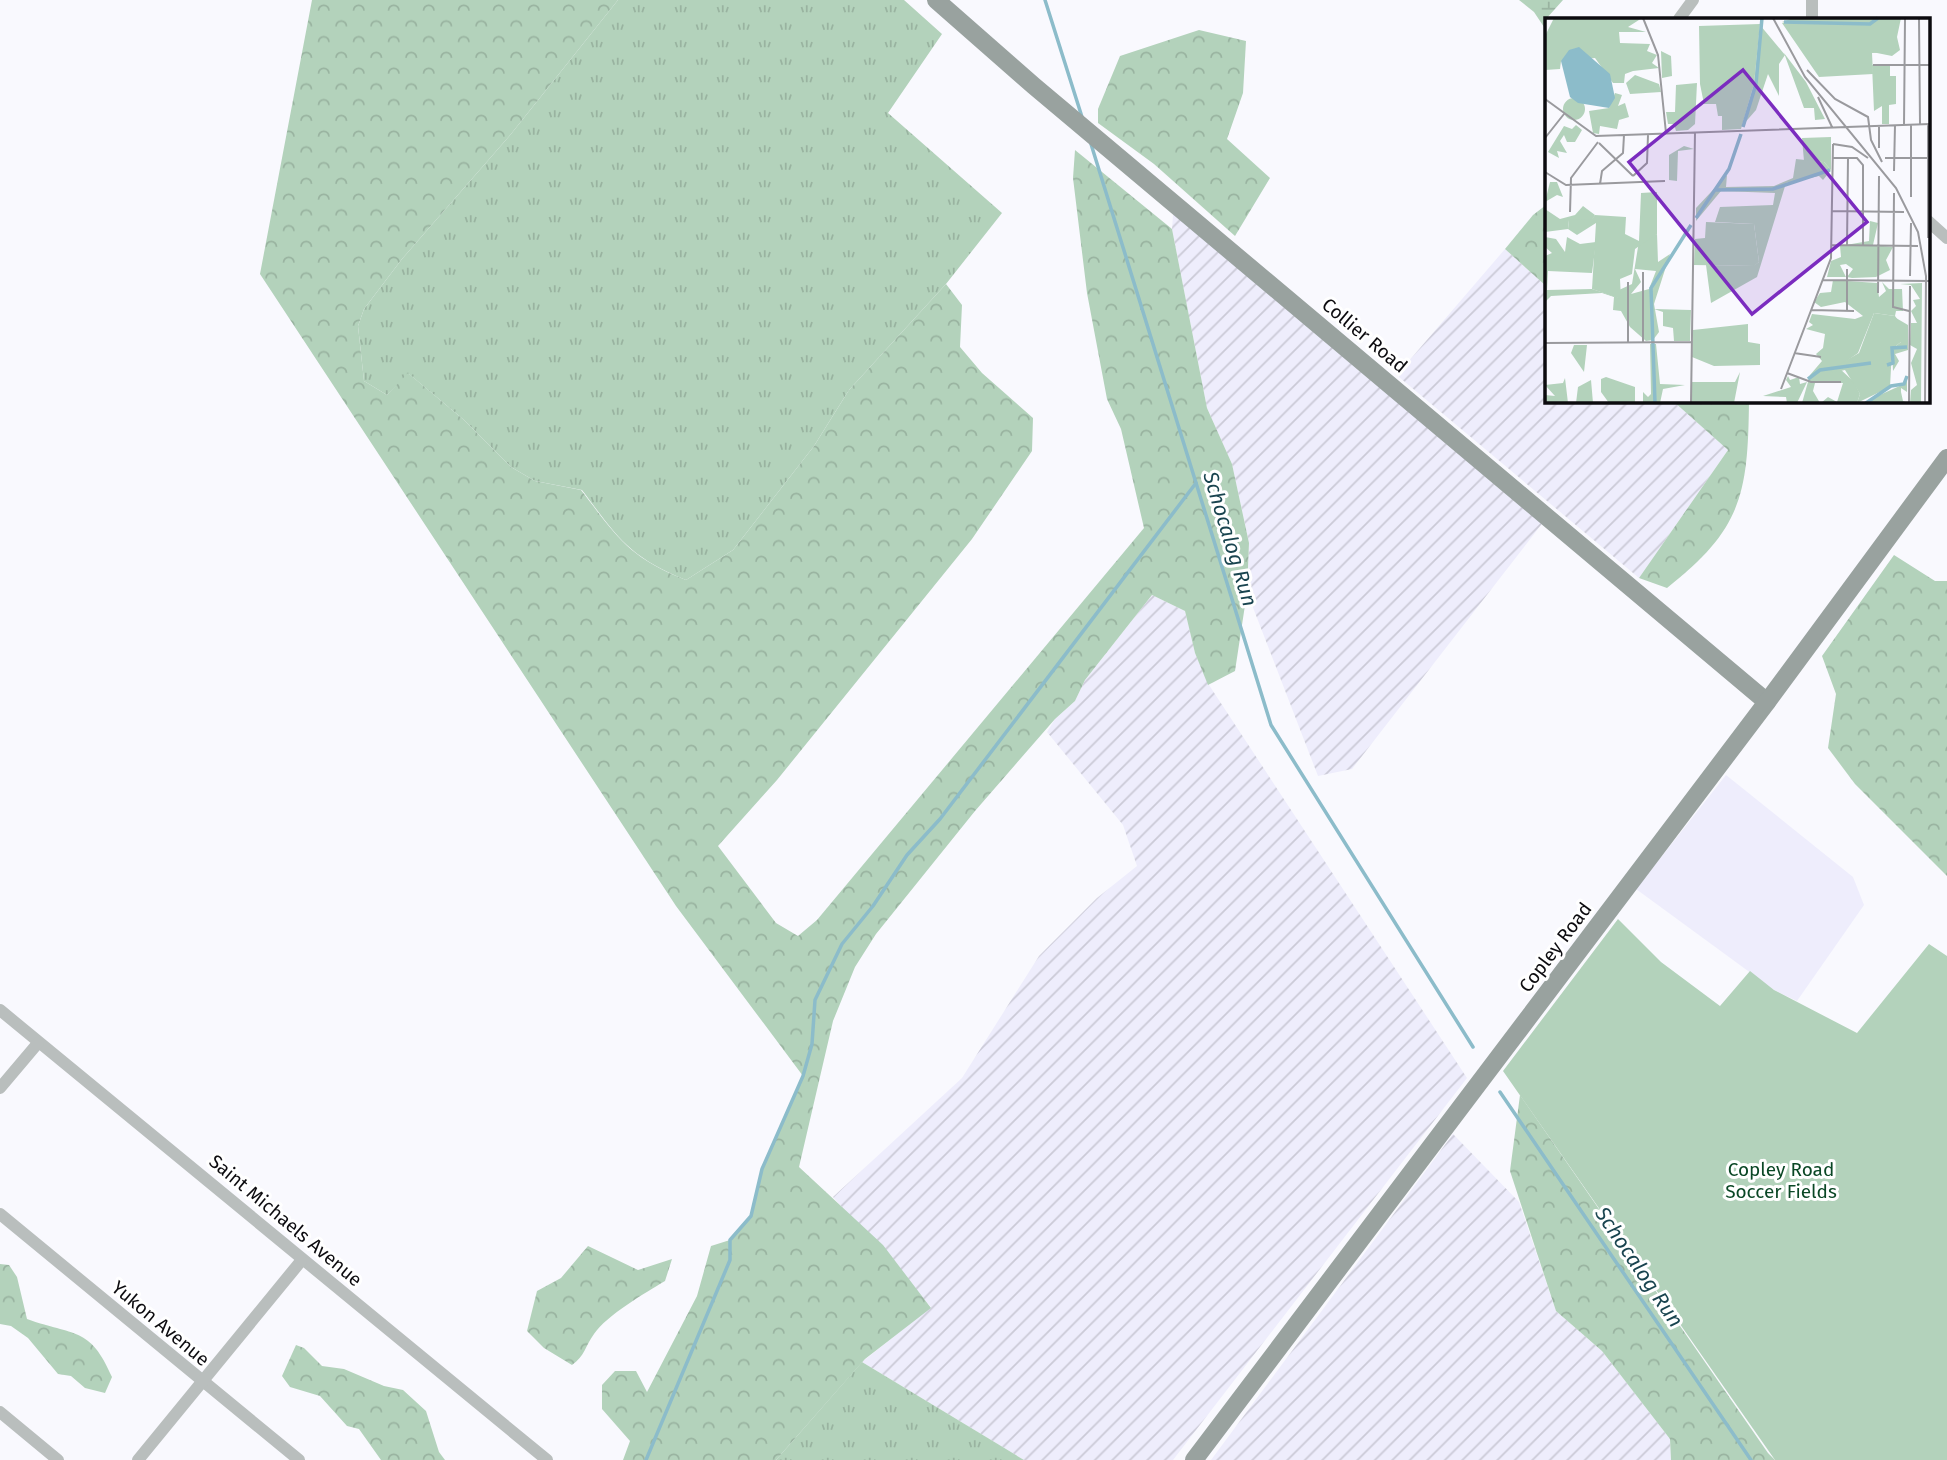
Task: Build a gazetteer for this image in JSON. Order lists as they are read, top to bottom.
{
  "streets": {
    "main road": ["Collier Road", "Copley Road"],
    "street": ["Saint Michaels Avenue", "Yukon Avenue"]
  },
  "crossings": [
    ["Collier Road", "Copley Road"]
  ],
  "water": ["Schocalog Run"],
  "parks": ["Copley Road Soccer Fields"]
}
